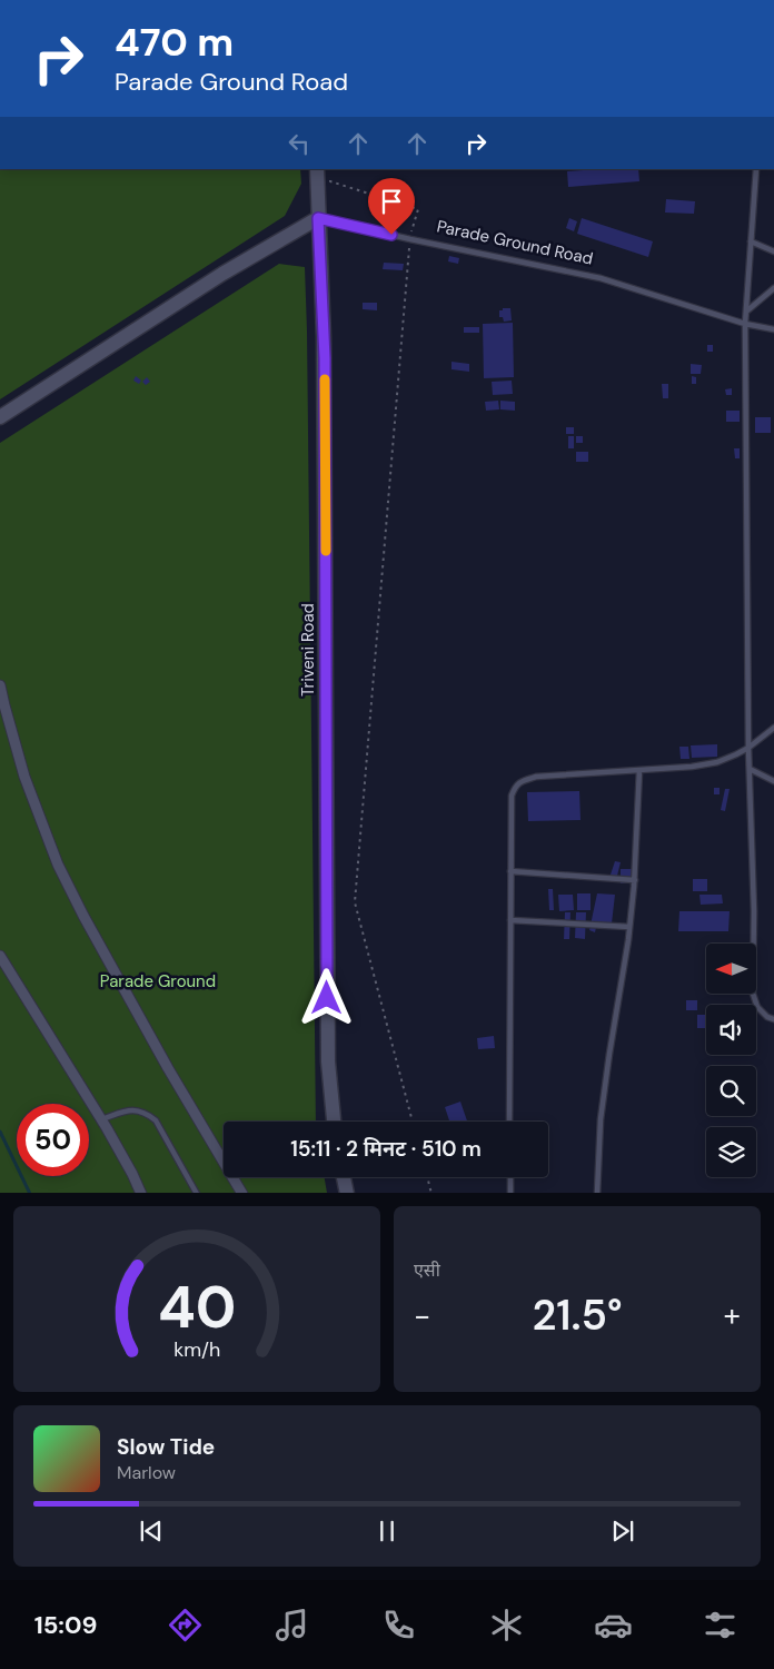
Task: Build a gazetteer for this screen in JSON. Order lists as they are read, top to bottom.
{
  "streets": {
    "main road": ["Triveni Road"],
    "lane": ["Parade Ground Road"]
  },
  "crossings": [
    ["Parade Ground Road", "Triveni Road"]
  ],
  "parks": ["Parade Ground"],
  "north": "left",
  "page": {
    "turn": ["470 m", "Parade Ground Road"],
    "limit": "50",
    "trip": "15:11 · 2 मिनट · 510 m",
    "tile": "एसी",
    "heat": ["−", "21.5°", "+"],
    "song": ["Slow Tide", "Marlow"],
    "tabs": "15:09",
    "gauge": ["40", "km/h"]
  }
}
